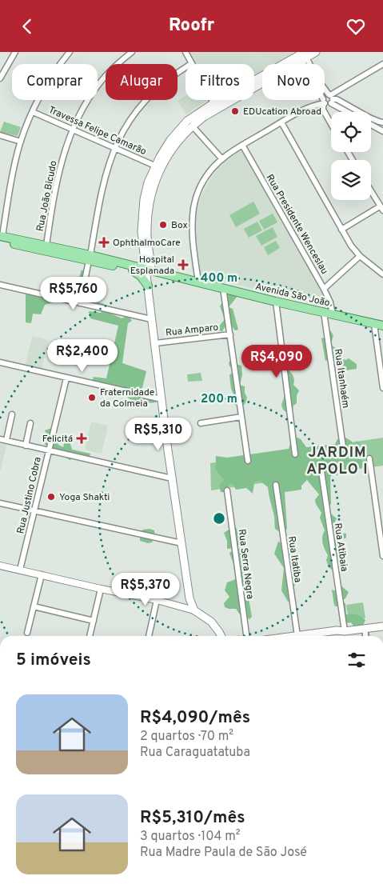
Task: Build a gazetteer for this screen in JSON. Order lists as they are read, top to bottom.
{
  "streets": {
    "main road": ["Avenida São João"],
    "street": [
      "Travessa Felipe Camarão",
      "Rua João Bicudo",
      "Rua Presidente Wenceslau",
      "Rua Amparo",
      "Rua Itanhaém",
      "Rua Justino Cobra",
      "Rua Atibaia",
      "Rua Itatiba",
      "Rua Serra Negra"
    ]
  },
  "crossings": [
    ["Travessa Felipe Camarão", "Rua João Bicudo"],
    ["Rua João Bicudo", "Avenida São João"],
    ["Rua Presidente Wenceslau", "Avenida São João"],
    ["Avenida São João", "Rua Itanhaém"]
  ],
  "districts": ["JARDIM APOLO I"],
  "places": {
    "other": [
      "EDUcation Abroad",
      "Box",
      "Fraternidade da Colmeia",
      "Yoga Shakti"
    ],
    "health": ["OphthalmoCare", "Hospital Esplanada", "Felicitá"]
  },
  "page": {
    "header": "Roofr",
    "chip": [
      "Comprar",
      "Alugar",
      "Filtros",
      "Novo"
    ],
    "price": [
      "R$5,760",
      "R$2,400",
      "R$4,090",
      "R$5,310",
      "R$5,370"
    ],
    "heading": "5 imóveis",
    "list": [
      {
        "name": "R$4,090/mês",
        "note": "2 quartos · 70 m² · Rua Caraguatatuba"
      },
      {
        "name": "R$5,310/mês",
        "note": "3 quartos · 104 m² · Rua Madre Paula de São José"
      }
    ]
  },
  "rings": ["400 m", "200 m"]
}
